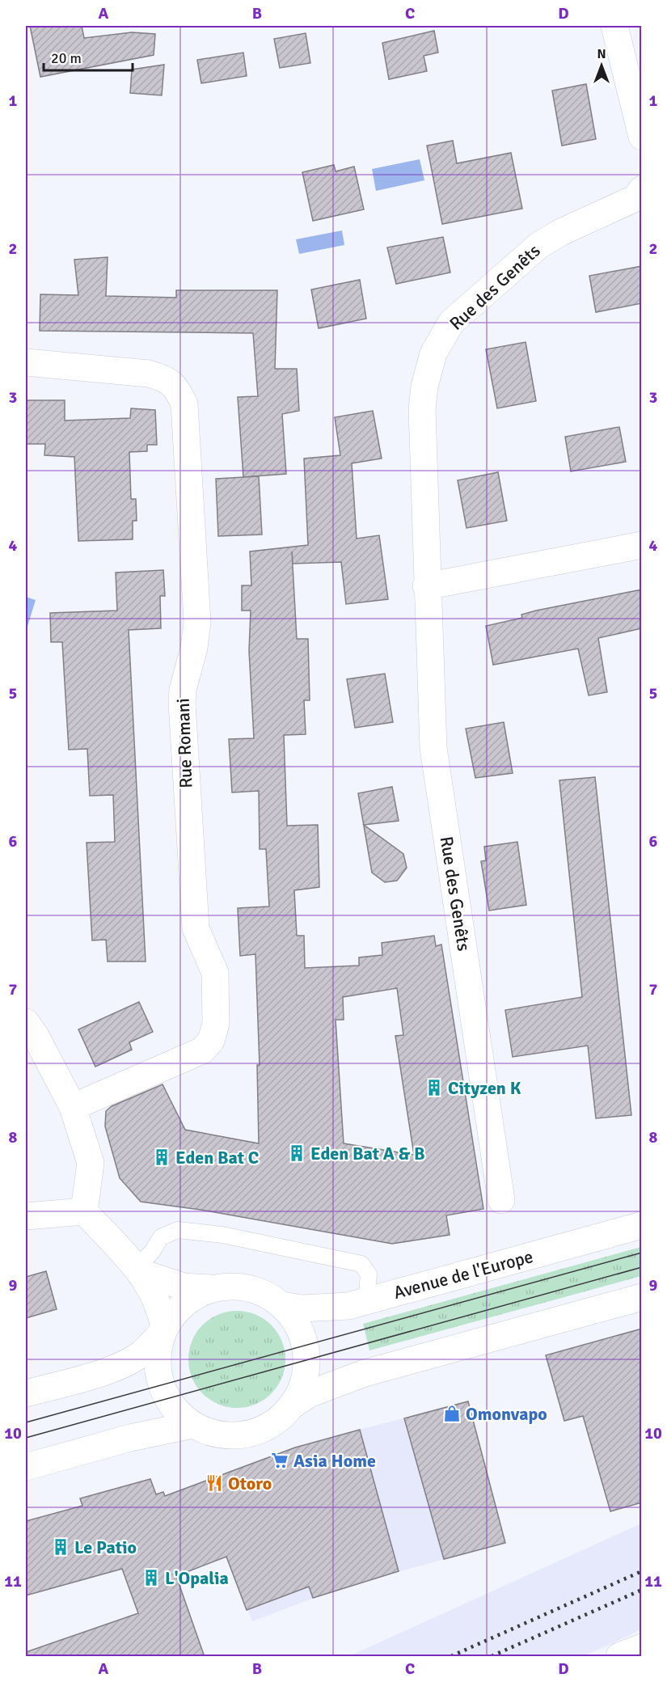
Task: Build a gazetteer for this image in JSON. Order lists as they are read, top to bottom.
{
  "streets": {
    "street": ["Rue des Genêts", "Rue Romani", "Avenue de l'Europe"]
  },
  "places": {
    "building": [
      "Cityzen K",
      "Eden Bat A & B",
      "Eden Bat C",
      "Le Patio",
      "L'Opalia"
    ],
    "shop": ["Omonvapo"],
    "supermarket": ["Asia Home"],
    "restaurant": ["Otoro"]
  },
  "scale_bar": "20 m",
  "north": "top",
  "grid": {
    "columns": [
      "A",
      "B",
      "C",
      "D"
    ],
    "rows": [
      "1",
      "2",
      "3",
      "4",
      "5",
      "6",
      "7",
      "8",
      "9",
      "10",
      "11"
    ]
  }
}
